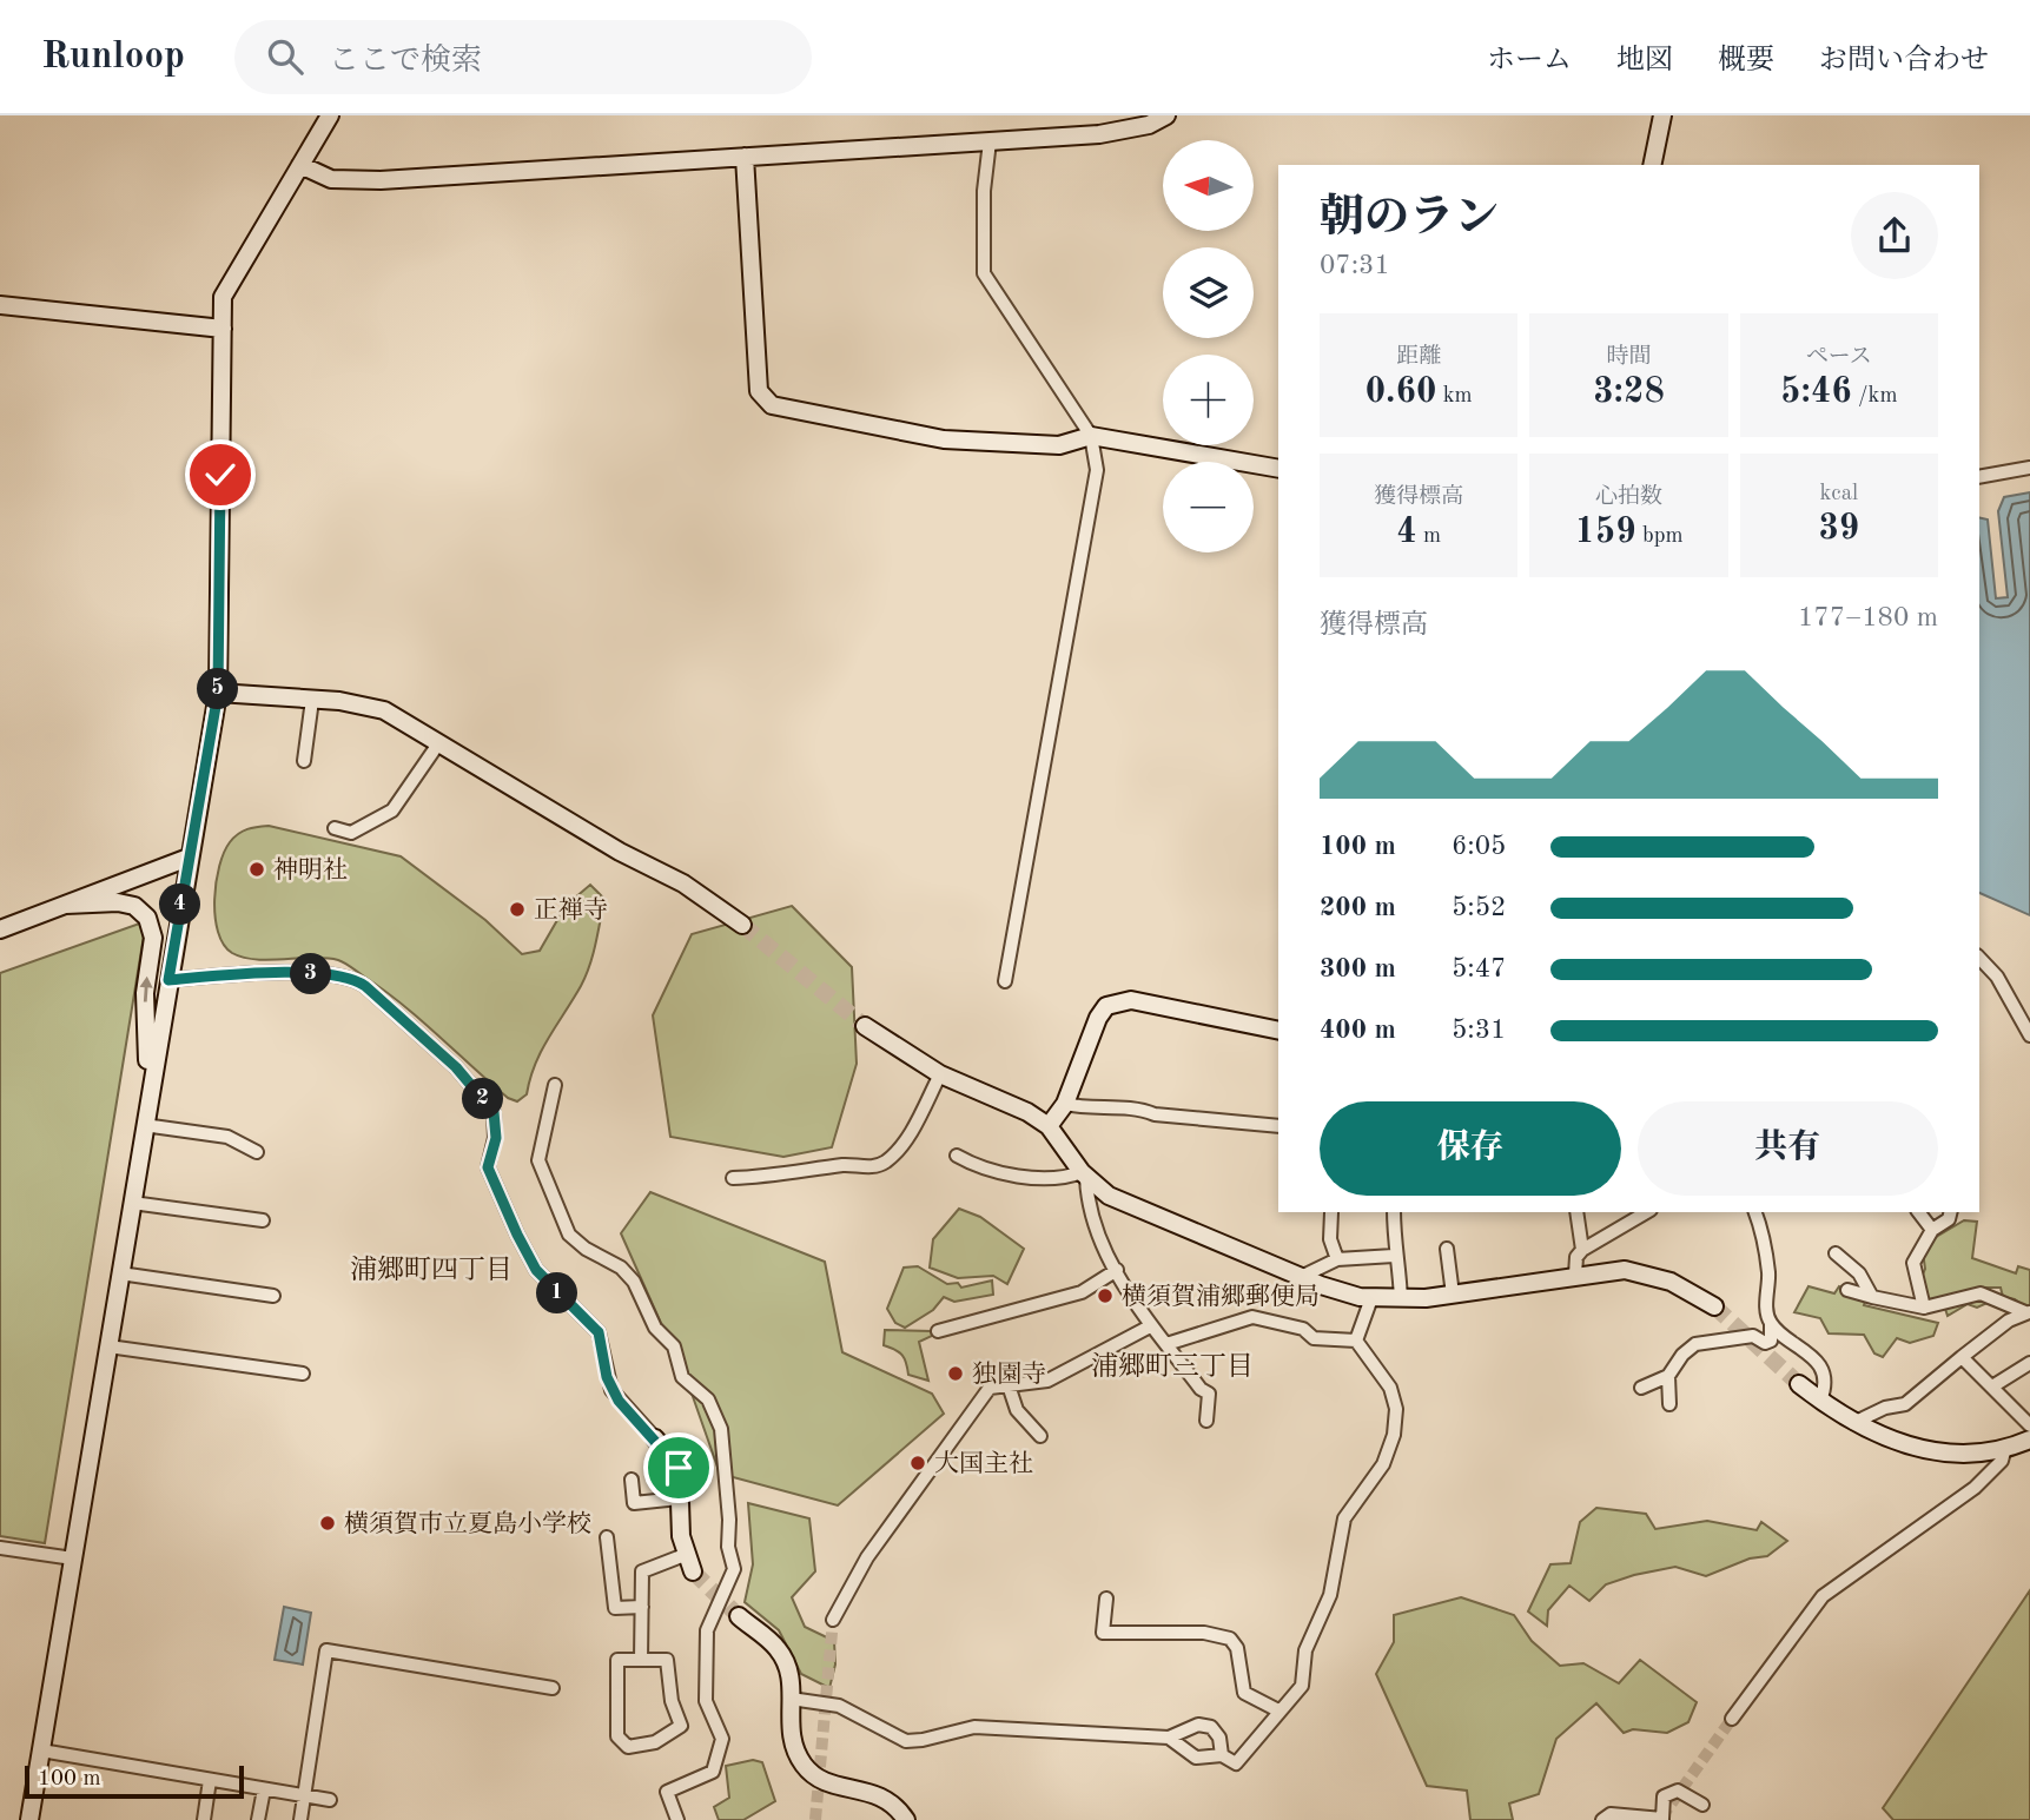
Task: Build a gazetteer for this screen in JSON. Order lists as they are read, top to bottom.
{
  "districts": ["浦郷町四丁目", "浦郷町三丁目"],
  "places": [
    "神明社",
    "正禅寺",
    "横須賀浦郷郵便局",
    "独園寺",
    "大国主社",
    "横須賀市立夏島小学校"
  ],
  "scale_bar": "100 m",
  "north": "left",
  "page": {
    "header": "Runloop",
    "search": "ここで検索",
    "nav": [
      "ホーム",
      "地図",
      "概要",
      "お問い合わせ"
    ],
    "map_buttons": ["+", "−"],
    "heading": ["朝のラン", "07:31"],
    "stats": [
      ["距離", "0.60 km"],
      ["時間", "3:28"],
      ["ペース", "5:46 /km"],
      ["獲得標高", "4 m"],
      ["心拍数", "159 bpm"],
      ["kcal", "39"]
    ],
    "chart": ["獲得標高", "177–180 m"],
    "pins": [
      "5",
      "4",
      "3",
      "2",
      "1"
    ],
    "list": [
      {
        "name": "100 m",
        "note": "6:05"
      },
      {
        "name": "200 m",
        "note": "5:52"
      },
      {
        "name": "300 m",
        "note": "5:47"
      },
      {
        "name": "400 m",
        "note": "5:31"
      }
    ],
    "buttons": ["保存", "共有"],
    "scale": "100 m"
  }
}
